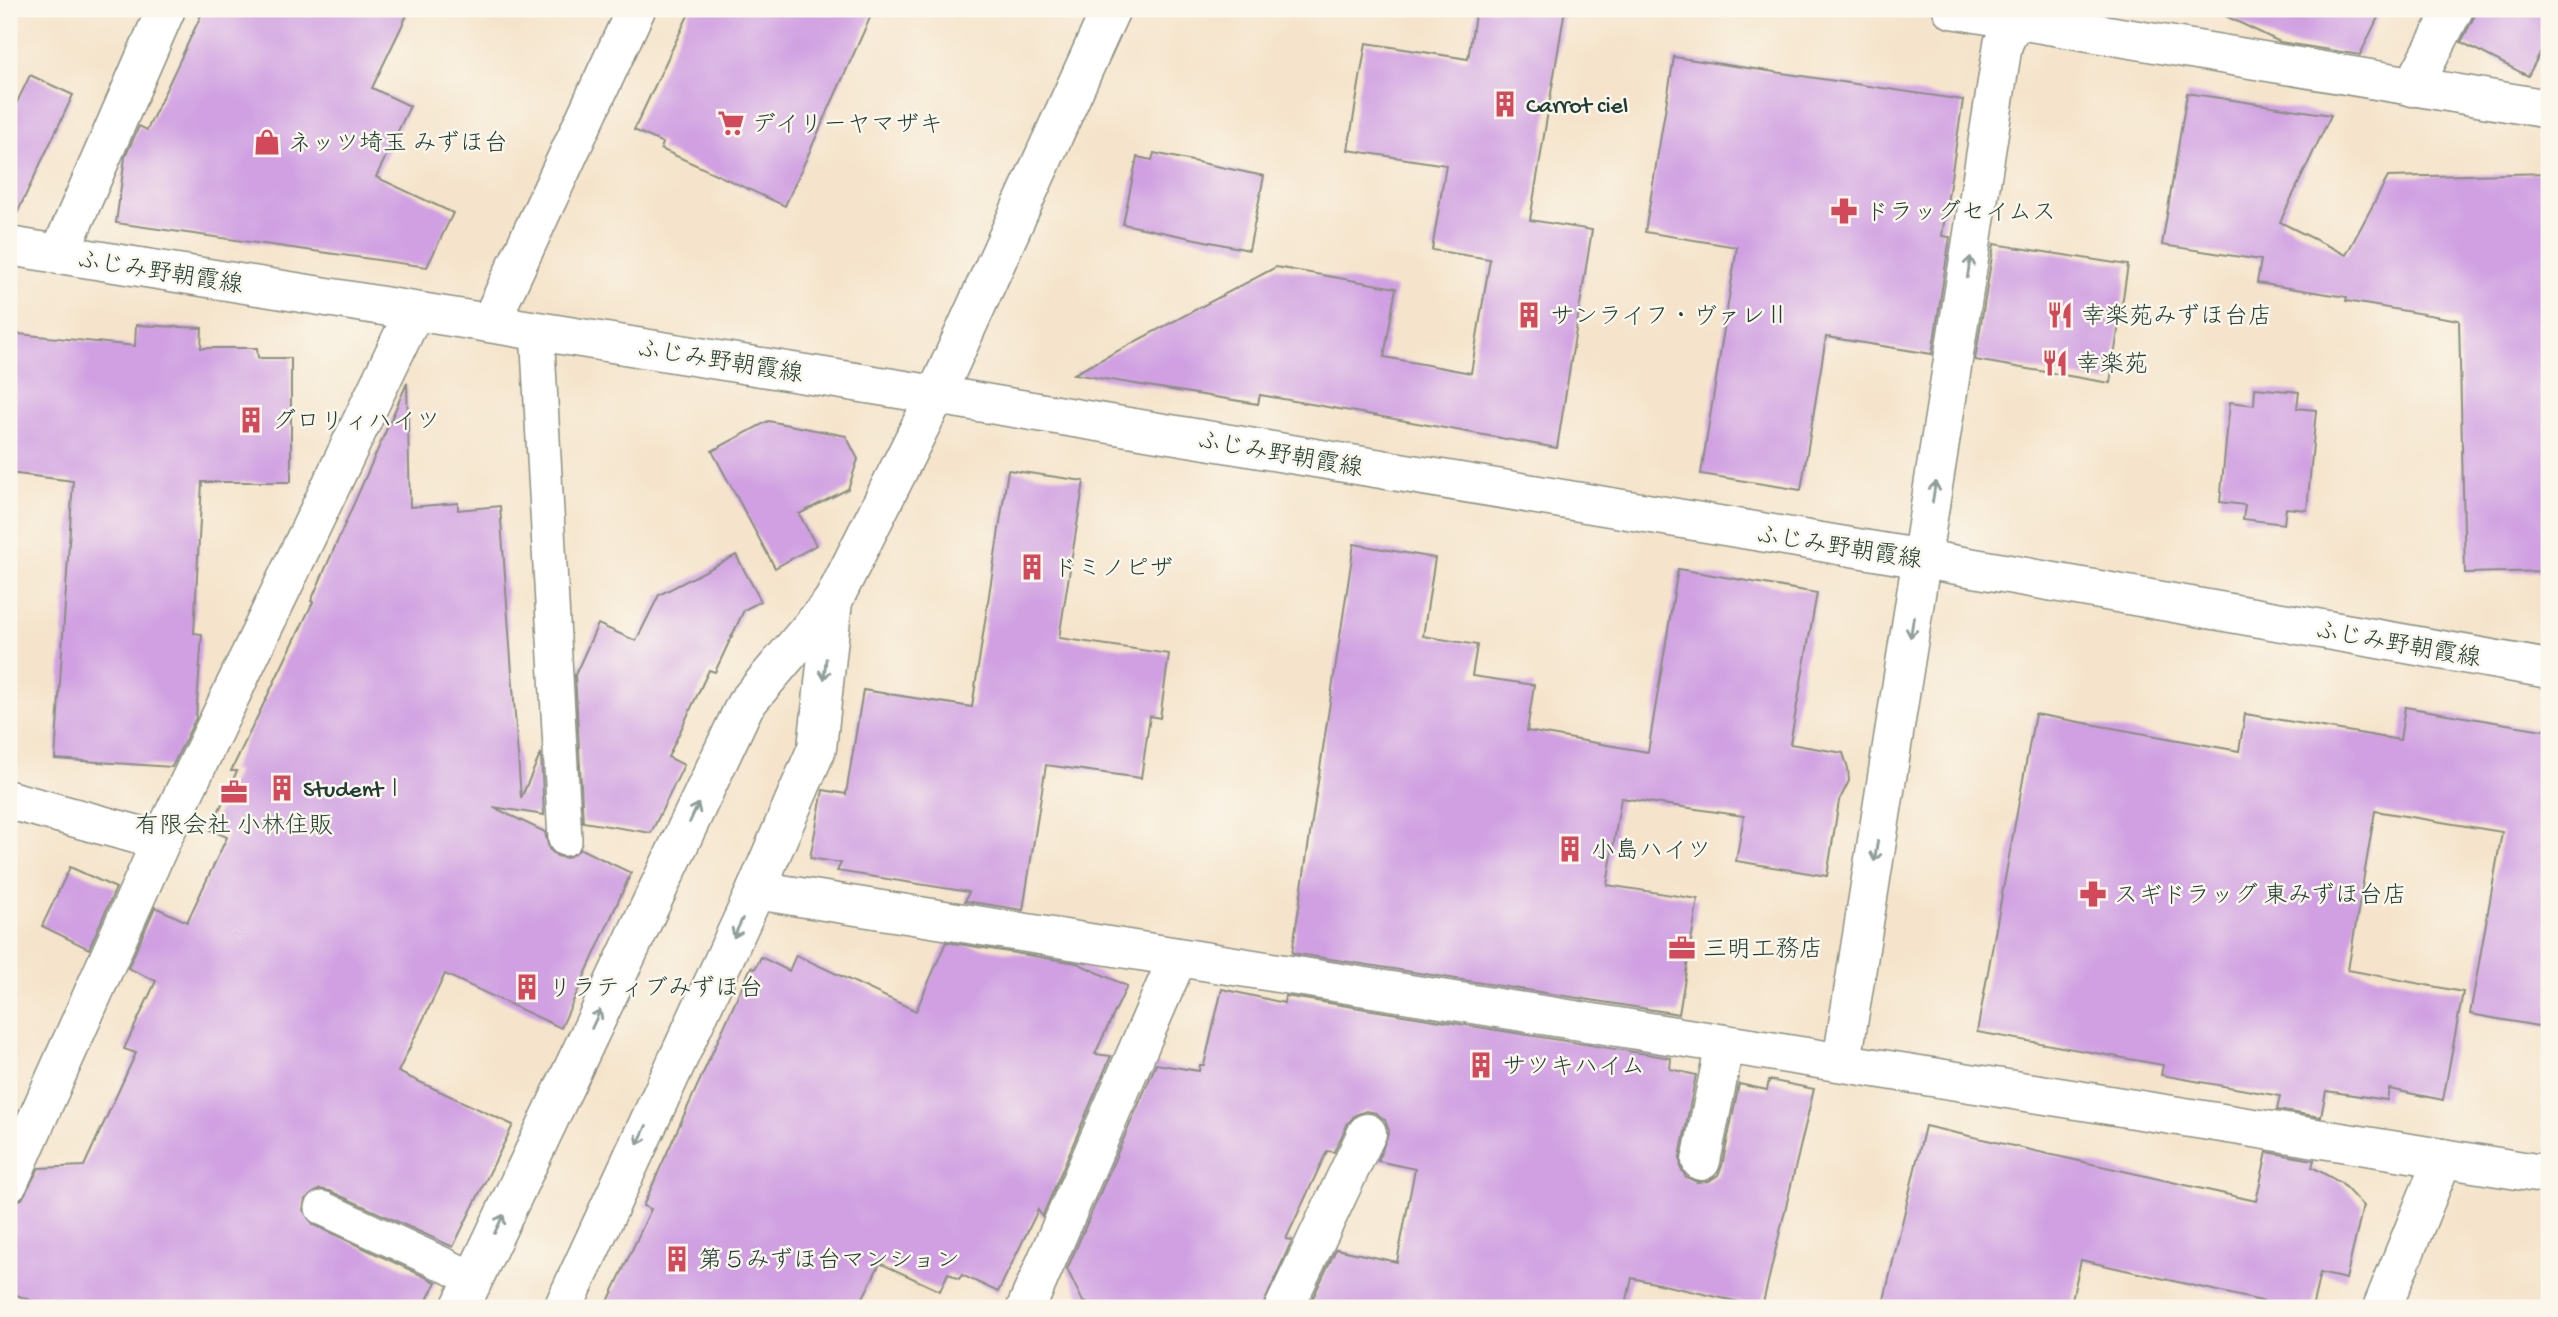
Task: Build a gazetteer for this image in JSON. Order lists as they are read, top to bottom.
{
  "streets": {
    "street": ["ふじみ野朝霞線"]
  },
  "places": {
    "building": [
      "Carrot ciel",
      "サンライフ・ヴァレⅡ",
      "グロリィハイツ",
      "ドミノピザ",
      "StudentⅠ",
      "小島ハイツ",
      "リラティブみずほ台",
      "サツキハイム",
      "第５みずほ台マンション"
    ],
    "supermarket": ["デイリーヤマザキ"],
    "shop": ["ネッツ埼玉 みずほ台"],
    "pharmacy": ["ドラッグセイムス", "スギドラッグ 東みずほ台店"],
    "restaurant": ["幸楽苑みずほ台店", "幸楽苑"],
    "office": ["有限会社 小林住販", "三明工務店"]
  }
}
